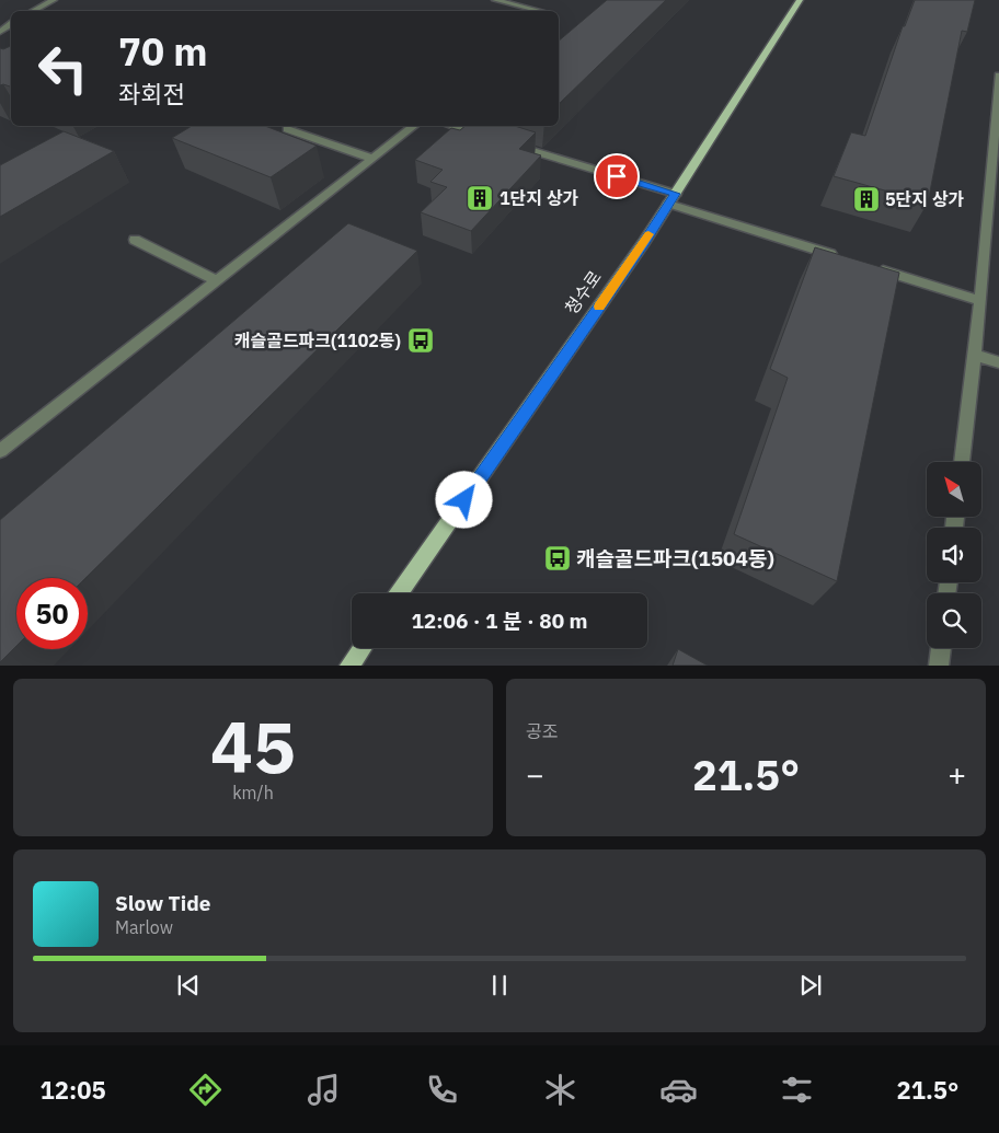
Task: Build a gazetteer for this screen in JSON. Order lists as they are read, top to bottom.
{
  "streets": {
    "main road": ["청수로"]
  },
  "places": {
    "building": ["1단지 상가", "5단지 상가"],
    "bus stop": ["캐슬골드파크(1102동)", "캐슬골드파크(1504동)"]
  },
  "north": "top left",
  "page": {
    "turn": ["70 m", "좌회전"],
    "limit": "50",
    "trip": "12:06 · 1 분 · 80 m",
    "tile": [
      ["45", "km/h"],
      "공조"
    ],
    "heat": ["−", "21.5°", "+"],
    "song": ["Slow Tide", "Marlow"],
    "tabs": ["12:05", "21.5°"]
  }
}
